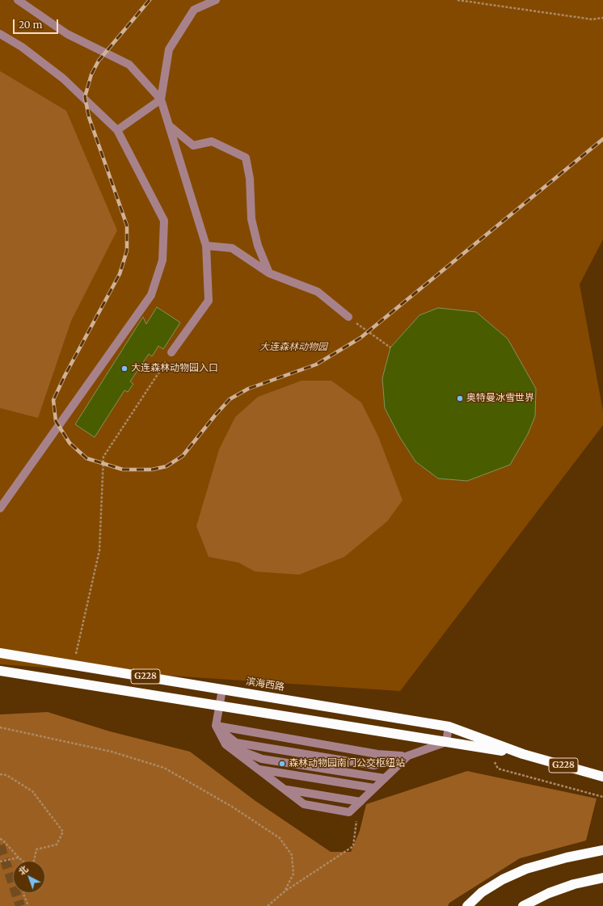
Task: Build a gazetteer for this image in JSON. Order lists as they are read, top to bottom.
{
  "streets": {
    "highway": ["G228", "滨海西路"]
  },
  "parks": ["大连森林动物园"],
  "places": ["大连森林动物园入口", "奥特曼冰雪世界", "森林动物园南门公交枢纽站"],
  "scale_bar": "20 m",
  "north": "top left"
}
